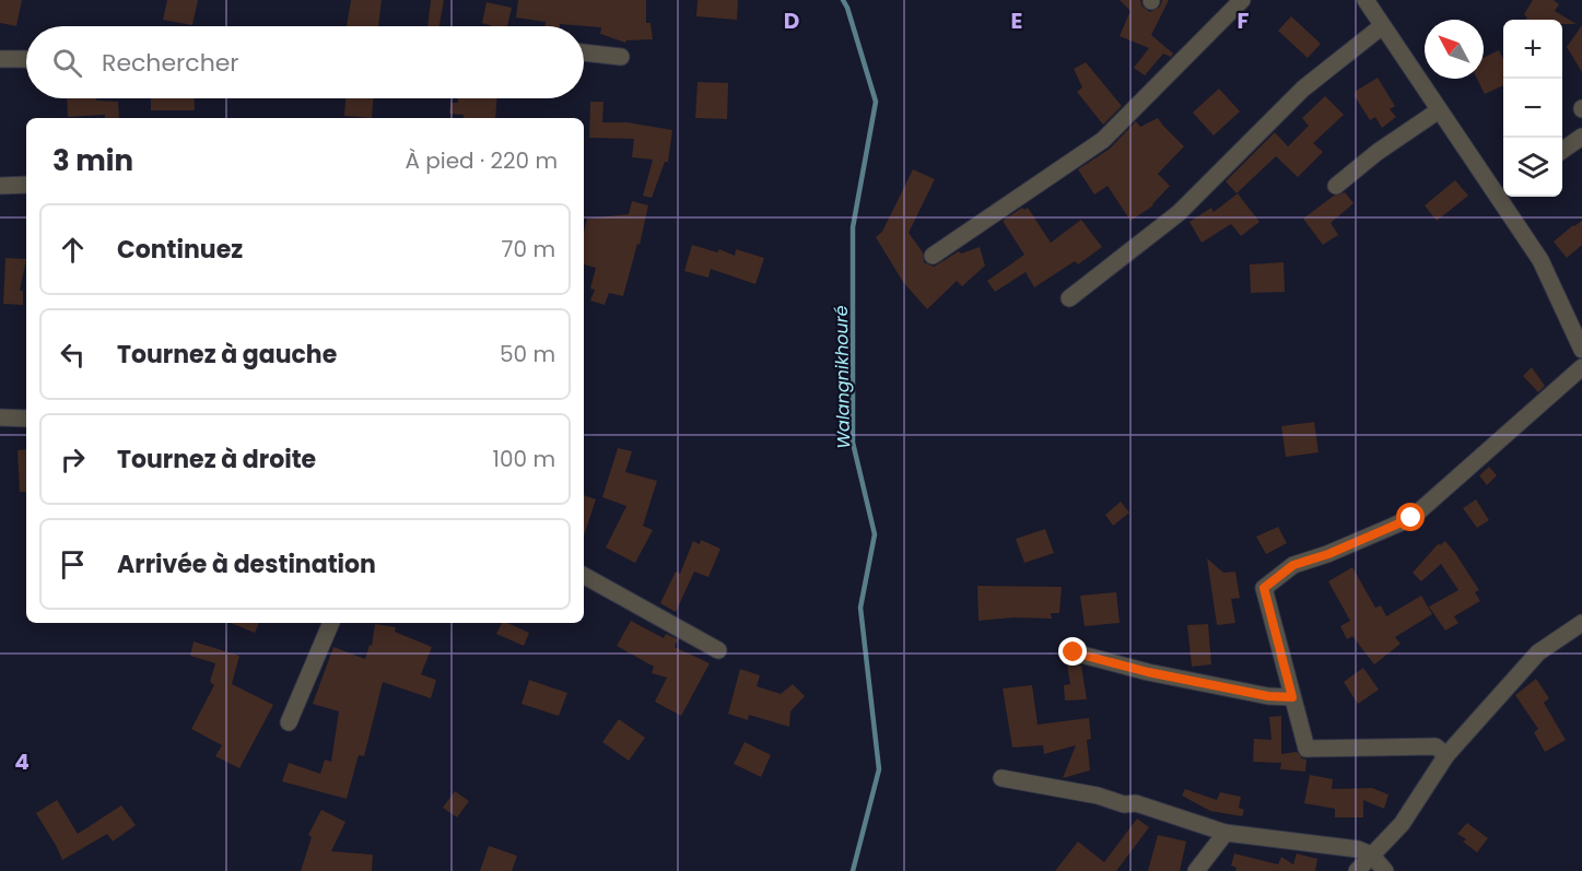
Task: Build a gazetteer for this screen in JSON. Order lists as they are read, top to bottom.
{
  "water": ["Walangnikhouré"],
  "north": "top left",
  "page": {
    "map_buttons": ["+", "−"],
    "search": "Rechercher",
    "heading": ["3 min", "À pied · 220 m"],
    "list": [
      ["Continuez", "70 m"],
      ["Tournez à gauche", "50 m"],
      ["Tournez à droite", "100 m"],
      "Arrivée à destination"
    ]
  },
  "grid": {
    "columns": ["D", "E", "F"],
    "rows": ["4"]
  }
}
